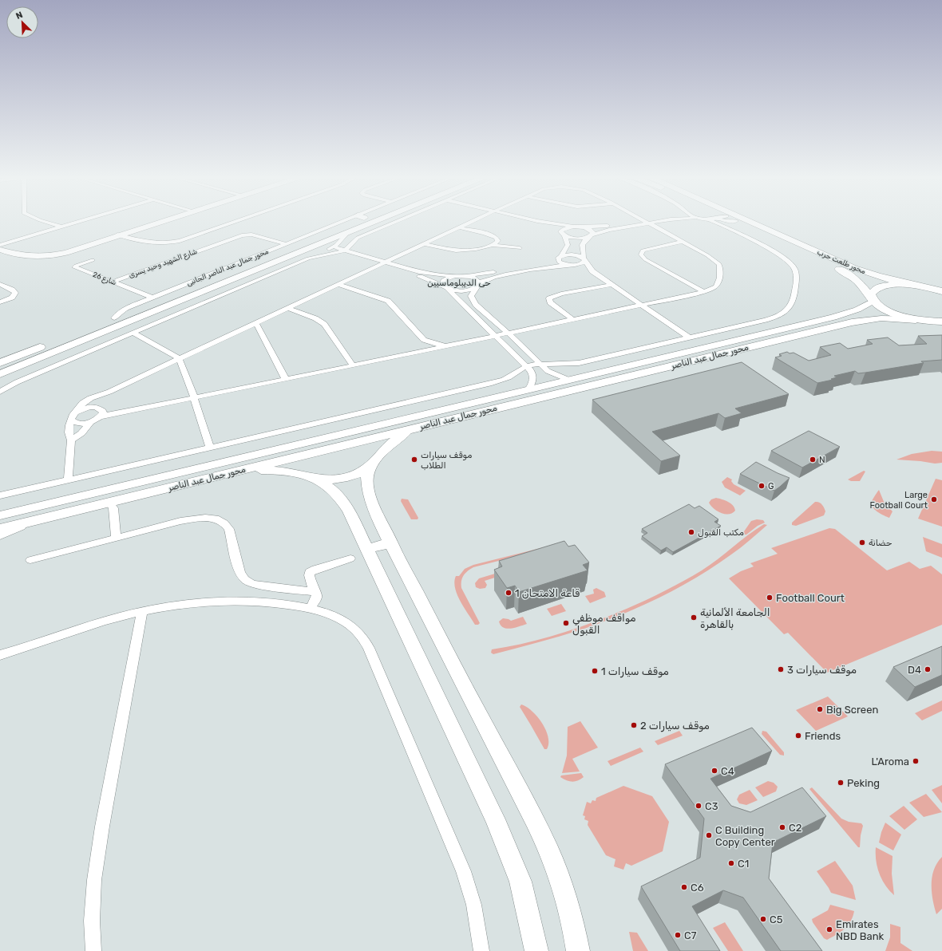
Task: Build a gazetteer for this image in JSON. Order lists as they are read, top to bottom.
{
  "streets": {
    "main road": ["محور طلعت حرب", "محور جمال عبد الناصر"],
    "street": ["شارع الشهيد وحيد يسرى", "محور جمال عبد الناصر الجانبى", "شارع 26"]
  },
  "crossings": [
    ["محور طلعت حرب", "محور جمال عبد الناصر"],
    ["شارع الشهيد وحيد يسرى", "محور جمال عبد الناصر الجانبى"],
    ["شارع الشهيد وحيد يسرى", "شارع 26"],
    ["محور جمال عبد الناصر الجانبى", "شارع 26"]
  ],
  "districts": ["حى الديبلوماسيين"],
  "places": [
    "موقف سيارات الطلاب",
    "N",
    "G",
    "Large Football Court",
    "مكتب القبول",
    "حضانة",
    "قاعة الامتحان 1",
    "Football Court",
    "الجامعة الألمانية بالقاهرة",
    "مواقف موظفي القبول",
    "موقف سيارات 3",
    "D4",
    "موقف سيارات 1",
    "Big Screen",
    "موقف سيارات 2",
    "Friends",
    "L'Aroma",
    "C4",
    "Peking",
    "C3",
    "C2",
    "C Building Copy Center",
    "C1",
    "C6",
    "C5",
    "Emirates NBD Bank",
    "C7"
  ],
  "north": "top left"
}
